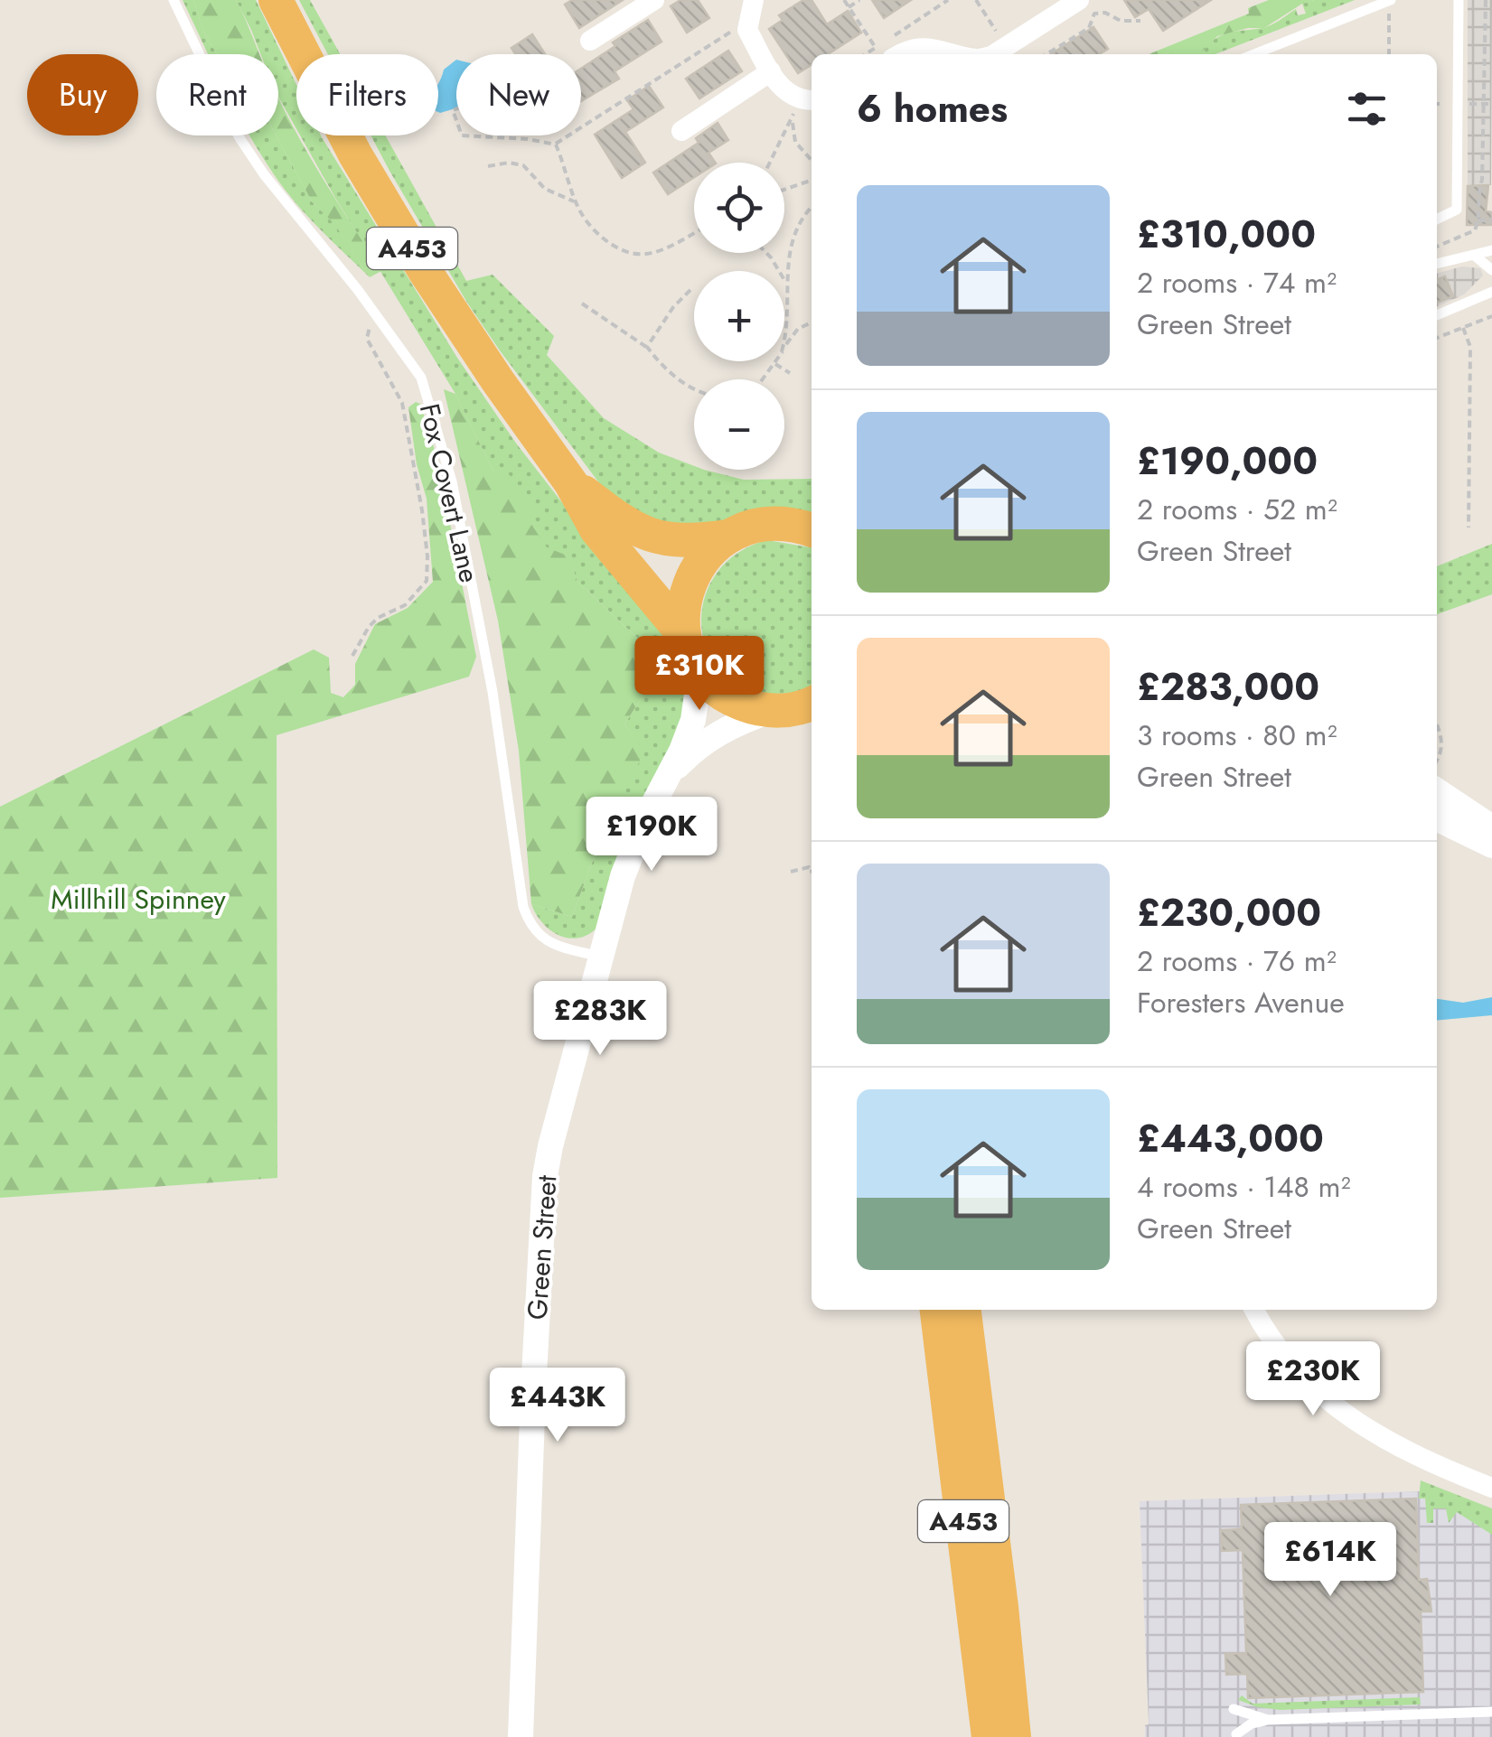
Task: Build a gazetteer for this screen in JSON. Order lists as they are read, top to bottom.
{
  "streets": {
    "highway": ["A453"],
    "street": ["Green Street"],
    "lane": ["Fox Covert Lane"]
  },
  "crossings": [
    ["A453", "Green Street"],
    ["Fox Covert Lane", "Green Street"]
  ],
  "parks": ["Millhill Spinney"],
  "page": {
    "chip": [
      "Buy",
      "Rent",
      "Filters",
      "New"
    ],
    "heading": "6 homes",
    "map_buttons": ["+", "−"],
    "list": [
      {
        "name": "£310,000",
        "note": "2 rooms · 74 m² · Green Street"
      },
      {
        "name": "£190,000",
        "note": "2 rooms · 52 m² · Green Street"
      },
      {
        "name": "£283,000",
        "note": "3 rooms · 80 m² · Green Street"
      },
      {
        "name": "£230,000",
        "note": "2 rooms · 76 m² · Foresters Avenue"
      },
      {
        "name": "£443,000",
        "note": "4 rooms · 148 m² · Green Street"
      }
    ],
    "price": [
      "£310K",
      "£190K",
      "£283K",
      "£230K",
      "£443K",
      "£614K"
    ]
  }
}
